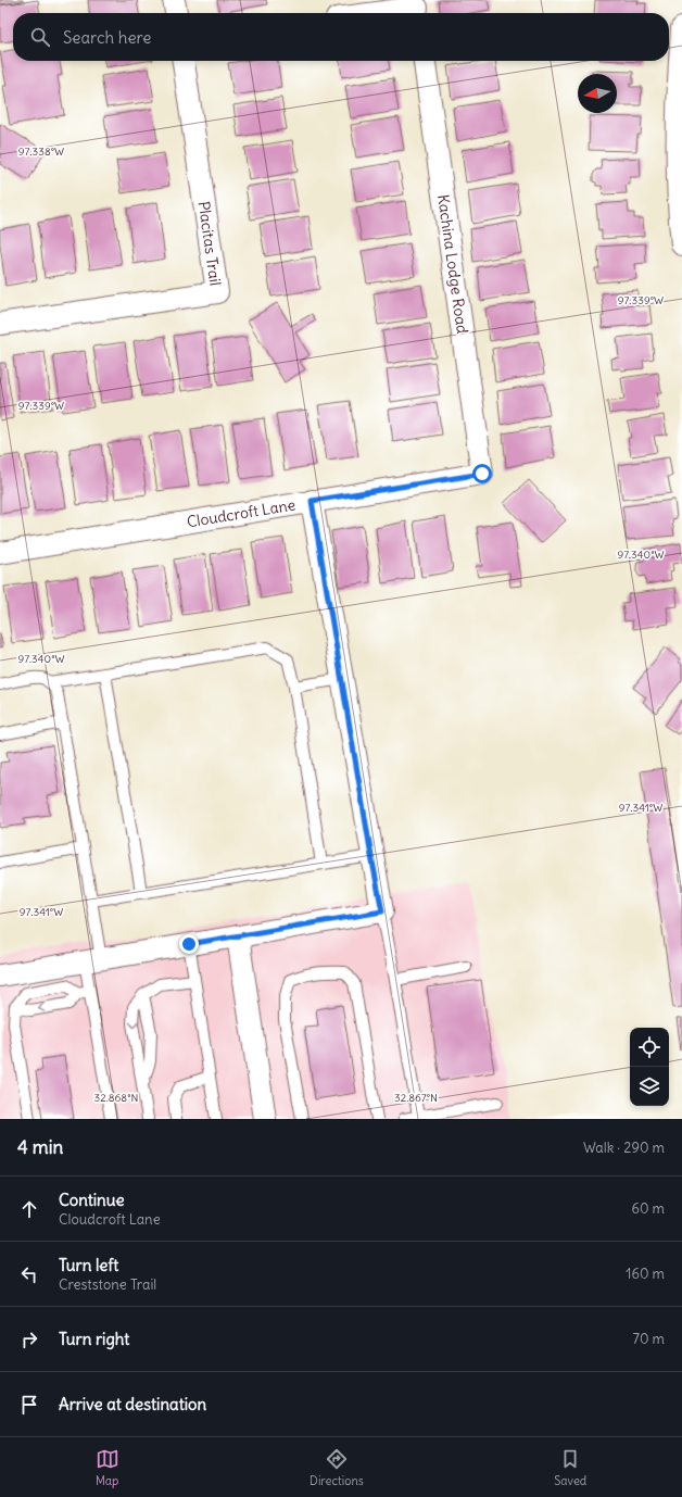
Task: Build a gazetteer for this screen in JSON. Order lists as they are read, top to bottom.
{
  "streets": {
    "street": ["Placitas Trail", "Kachina Lodge Road", "Cloudcroft Lane"]
  },
  "crossings": [
    ["Kachina Lodge Road", "Cloudcroft Lane"]
  ],
  "north": "left",
  "page": {
    "search": "Search here",
    "heading": ["4 min", "Walk · 290 m"],
    "list": [
      ["Continue", "Cloudcroft Lane", "60 m"],
      ["Turn left", "Creststone Trail", "160 m"],
      ["Turn right", "70 m"],
      "Arrive at destination"
    ],
    "nav": ["Map", "Directions", "Saved"]
  },
  "coordinates": [
    "97.338°W",
    "97.339°W",
    "97.340°W",
    "97.341°W",
    "32.868°N",
    "32.867°N"
  ]
}
